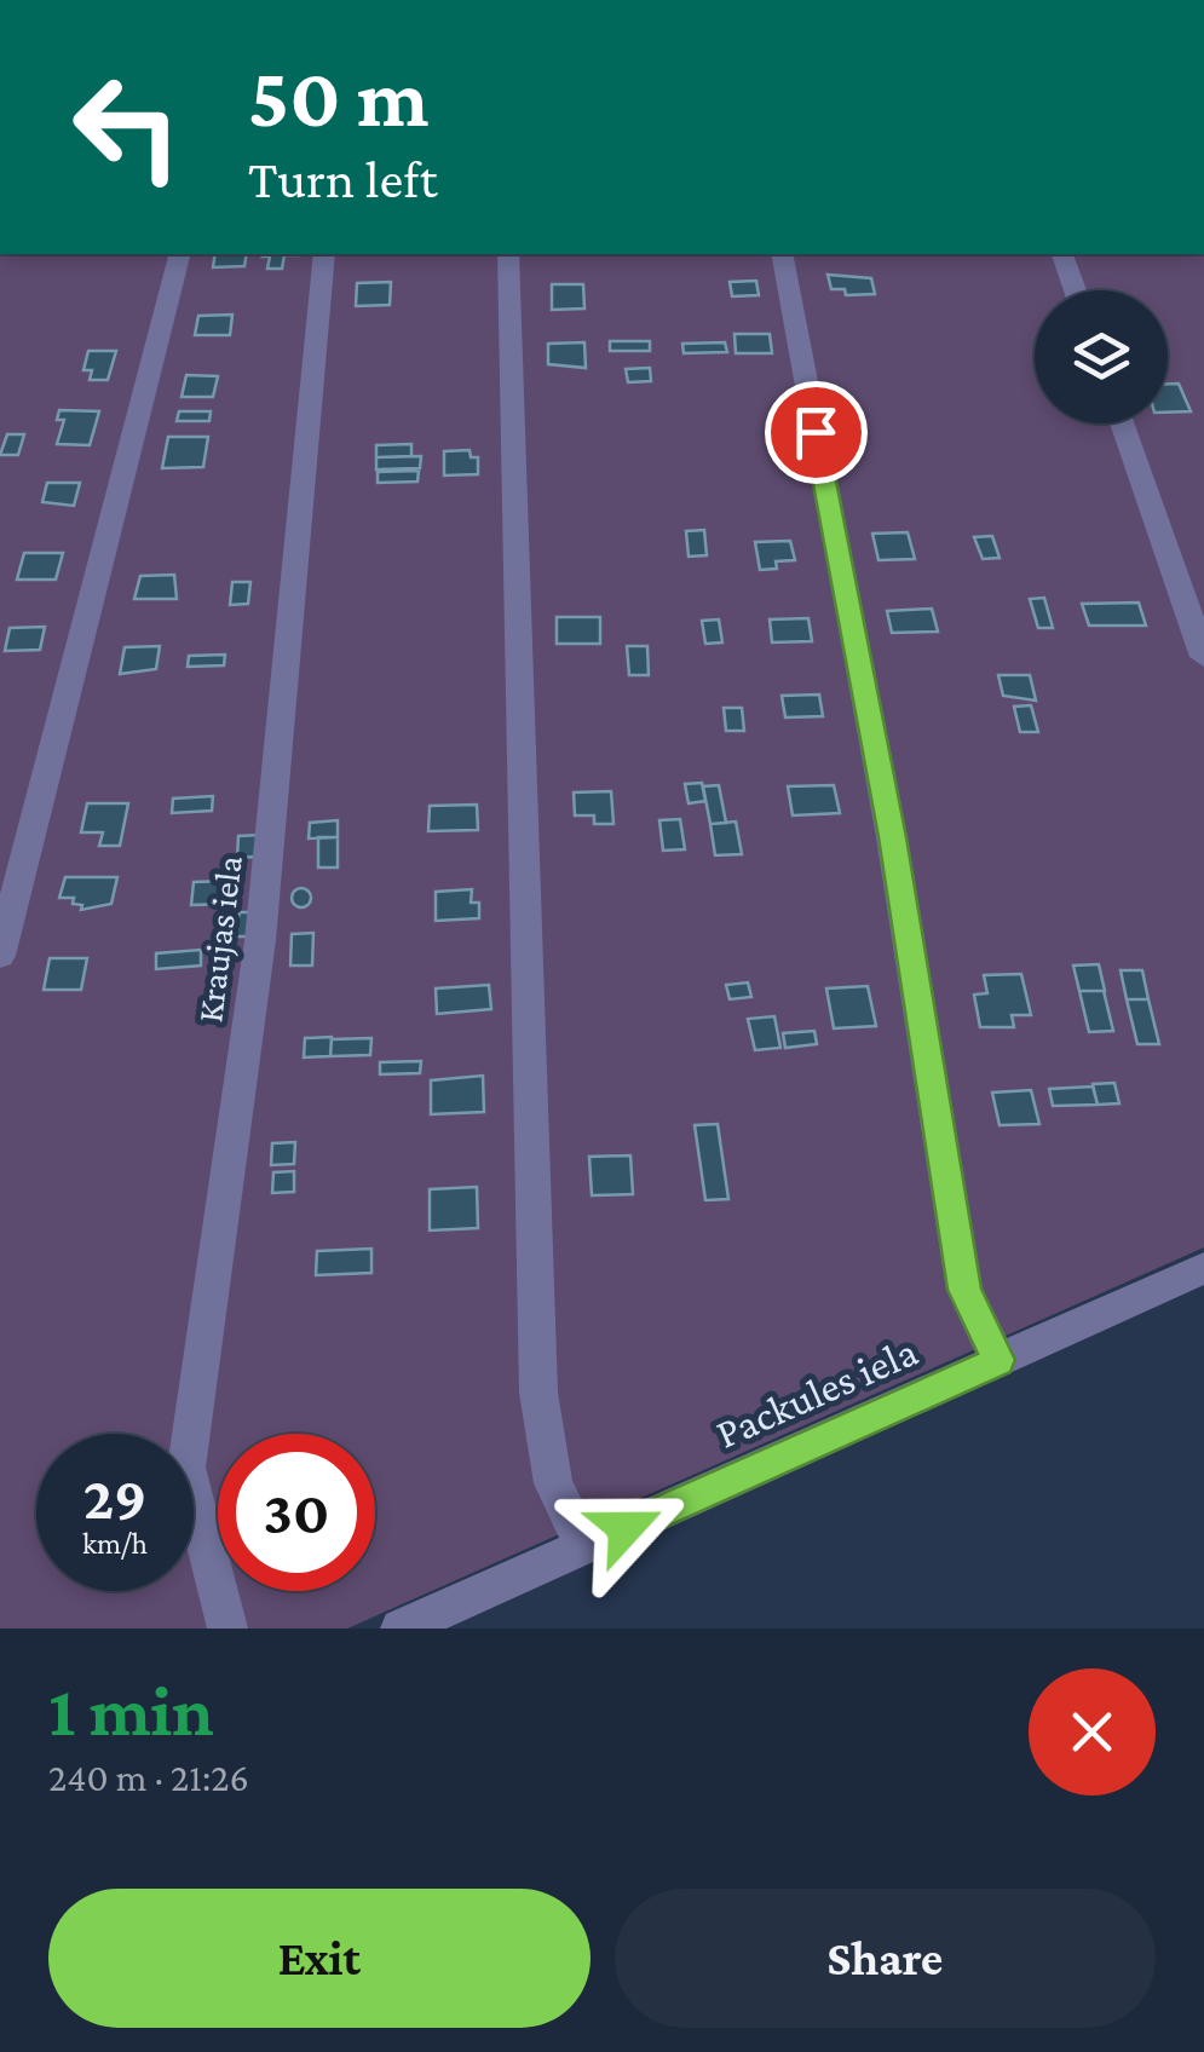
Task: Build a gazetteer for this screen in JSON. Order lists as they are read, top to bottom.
{
  "streets": {
    "street": ["Kraujas iela", "Packules iela"]
  },
  "page": {
    "turn": ["50 m", "Turn left"],
    "speed": "29 km/h",
    "limit": "30",
    "heading": ["1 min", "240 m · 21:26"],
    "buttons": ["Exit", "Share"]
  }
}
